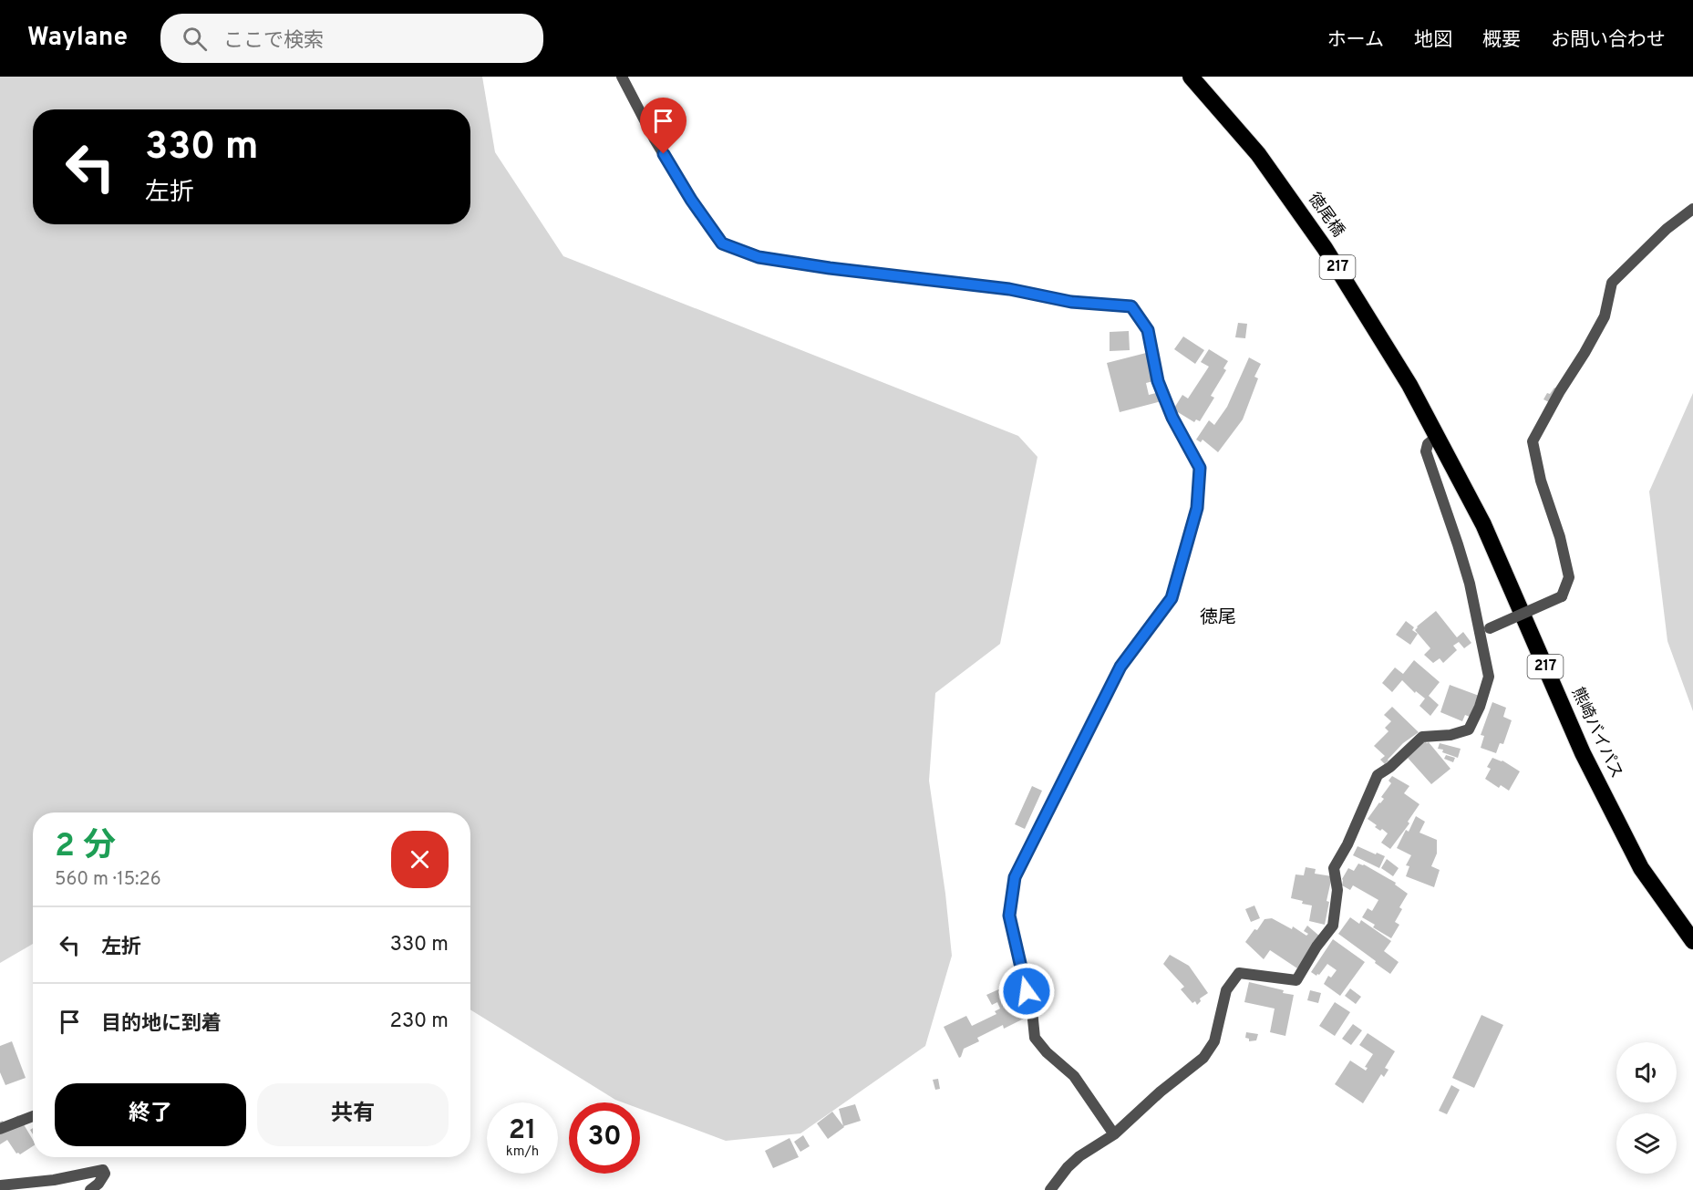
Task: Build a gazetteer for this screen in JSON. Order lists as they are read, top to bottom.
{
  "streets": {
    "highway": ["徳尾橋", "217", "熊崎バイパス"]
  },
  "crossings": [
    ["徳尾橋", "熊崎バイパス"]
  ],
  "districts": ["徳尾"],
  "page": {
    "header": "Waylane",
    "search": "ここで検索",
    "nav": [
      "ホーム",
      "地図",
      "概要",
      "お問い合わせ"
    ],
    "turn": ["330 m", "左折"],
    "heading": ["2 分", "560 m · 15:26"],
    "list": [
      {
        "name": "左折",
        "value": "330 m"
      },
      {
        "name": "目的地に到着",
        "value": "230 m"
      }
    ],
    "buttons": ["終了", "共有"],
    "speed": "21 km/h",
    "limit": "30"
  }
}
